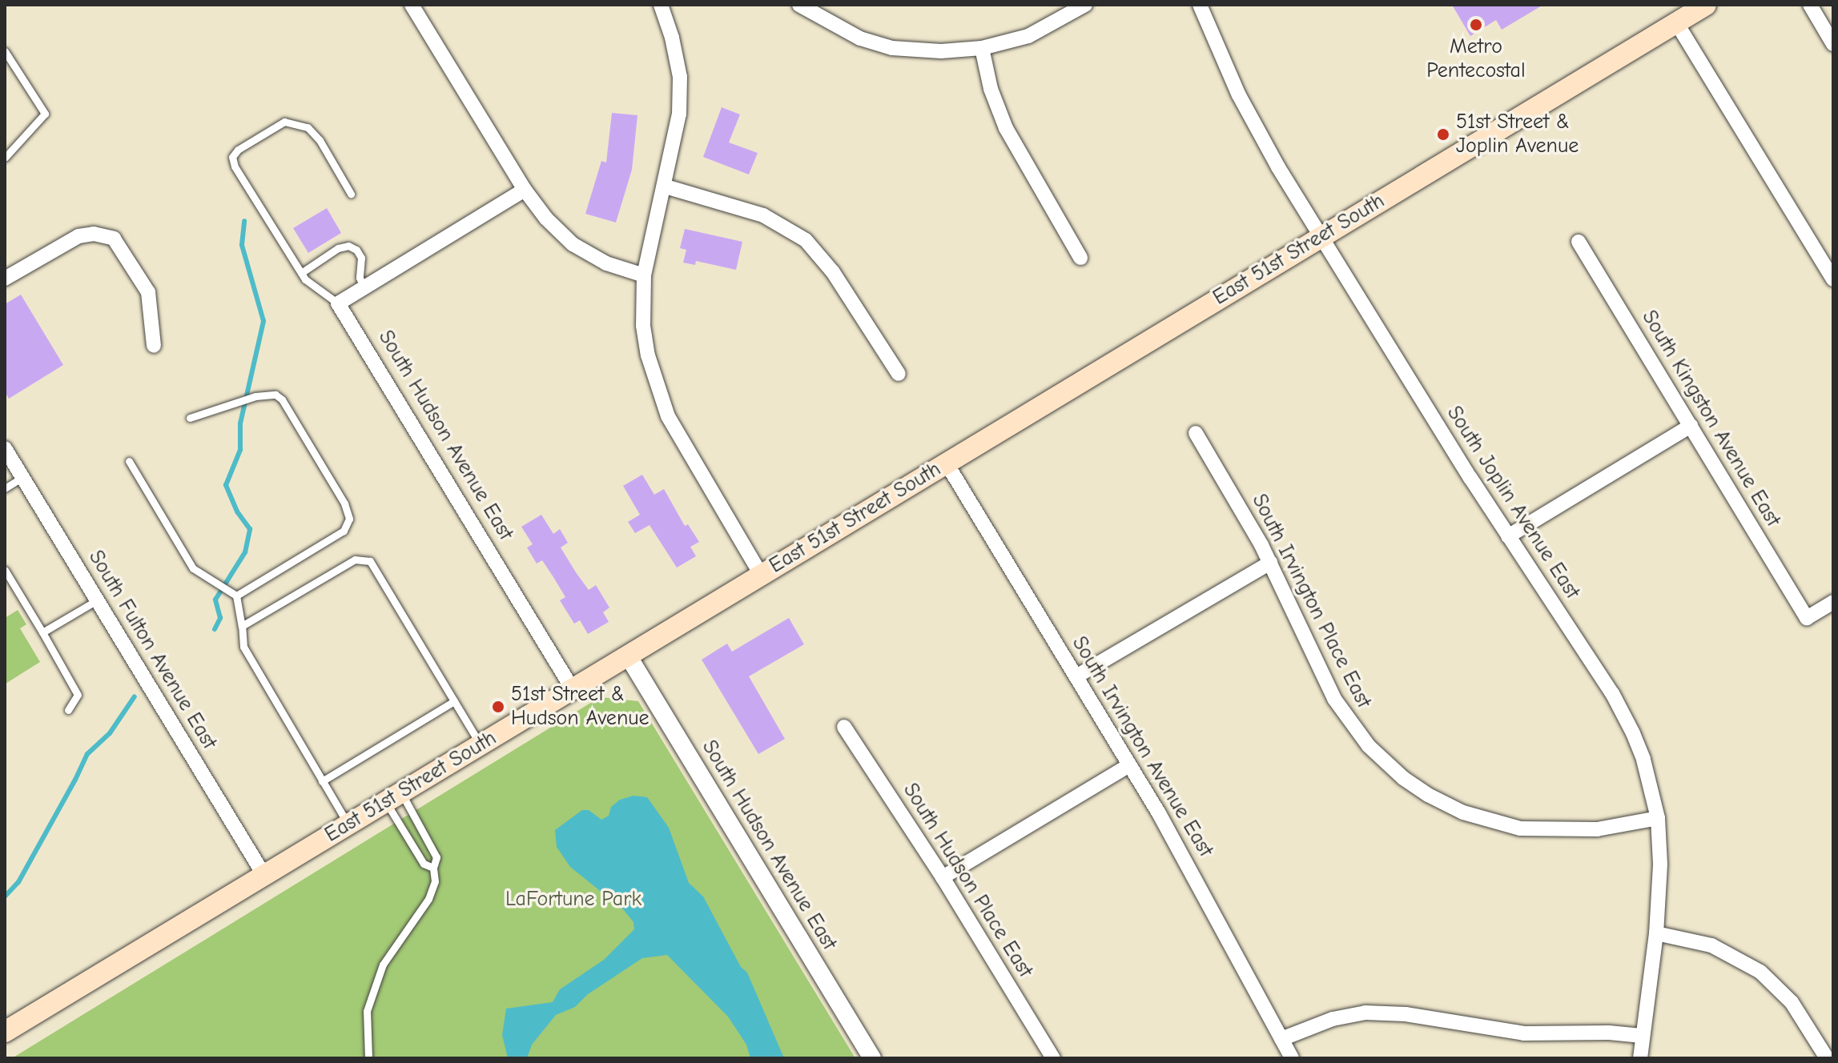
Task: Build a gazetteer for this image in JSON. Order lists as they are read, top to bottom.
{
  "streets": {
    "main road": ["East 51st Street South"],
    "street": [
      "South Kingston Avenue East",
      "South Hudson Avenue East",
      "South Joplin Avenue East",
      "South Irvington Place East",
      "South Fulton Avenue East",
      "South Irvington Avenue East",
      "South Hudson Place East"
    ]
  },
  "crossings": [
    ["East 51st Street South", "South Hudson Avenue East"],
    ["East 51st Street South", "South Joplin Avenue East"],
    ["East 51st Street South", "South Fulton Avenue East"],
    ["East 51st Street South", "South Irvington Avenue East"],
    ["South Joplin Avenue East", "South Irvington Place East"]
  ],
  "parks": ["LaFortune Park"],
  "places": ["Metro Pentecostal", "51st Street & Joplin Avenue", "51st Street & Hudson Avenue"]
}
